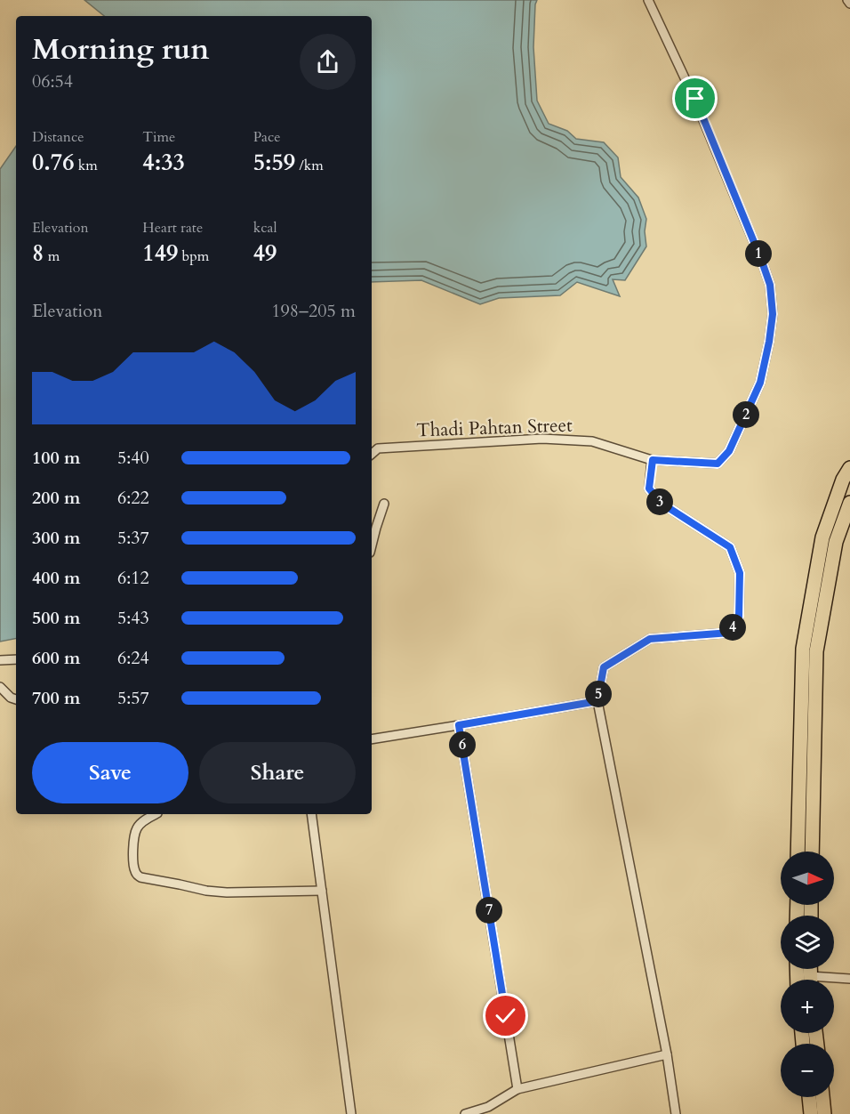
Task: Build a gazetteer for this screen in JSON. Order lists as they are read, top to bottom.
{
  "streets": {
    "street": ["Thadi Pahtan Street"]
  },
  "north": "right",
  "page": {
    "heading": ["Morning run", "06:54"],
    "stats": [
      ["Distance", "0.76 km"],
      ["Time", "4:33"],
      ["Pace", "5:59 /km"],
      ["Elevation", "8 m"],
      ["Heart rate", "149 bpm"],
      ["kcal", "49"]
    ],
    "pins": [
      "1",
      "2",
      "3",
      "4",
      "5",
      "6",
      "7"
    ],
    "chart": ["Elevation", "198–205 m"],
    "list": [
      {
        "name": "100 m",
        "note": "5:40"
      },
      {
        "name": "200 m",
        "note": "6:22"
      },
      {
        "name": "300 m",
        "note": "5:37"
      },
      {
        "name": "400 m",
        "note": "6:12"
      },
      {
        "name": "500 m",
        "note": "5:43"
      },
      {
        "name": "600 m",
        "note": "6:24"
      },
      {
        "name": "700 m",
        "note": "5:57"
      }
    ],
    "buttons": ["Save", "Share"],
    "map_buttons": ["+", "−"]
  }
}
